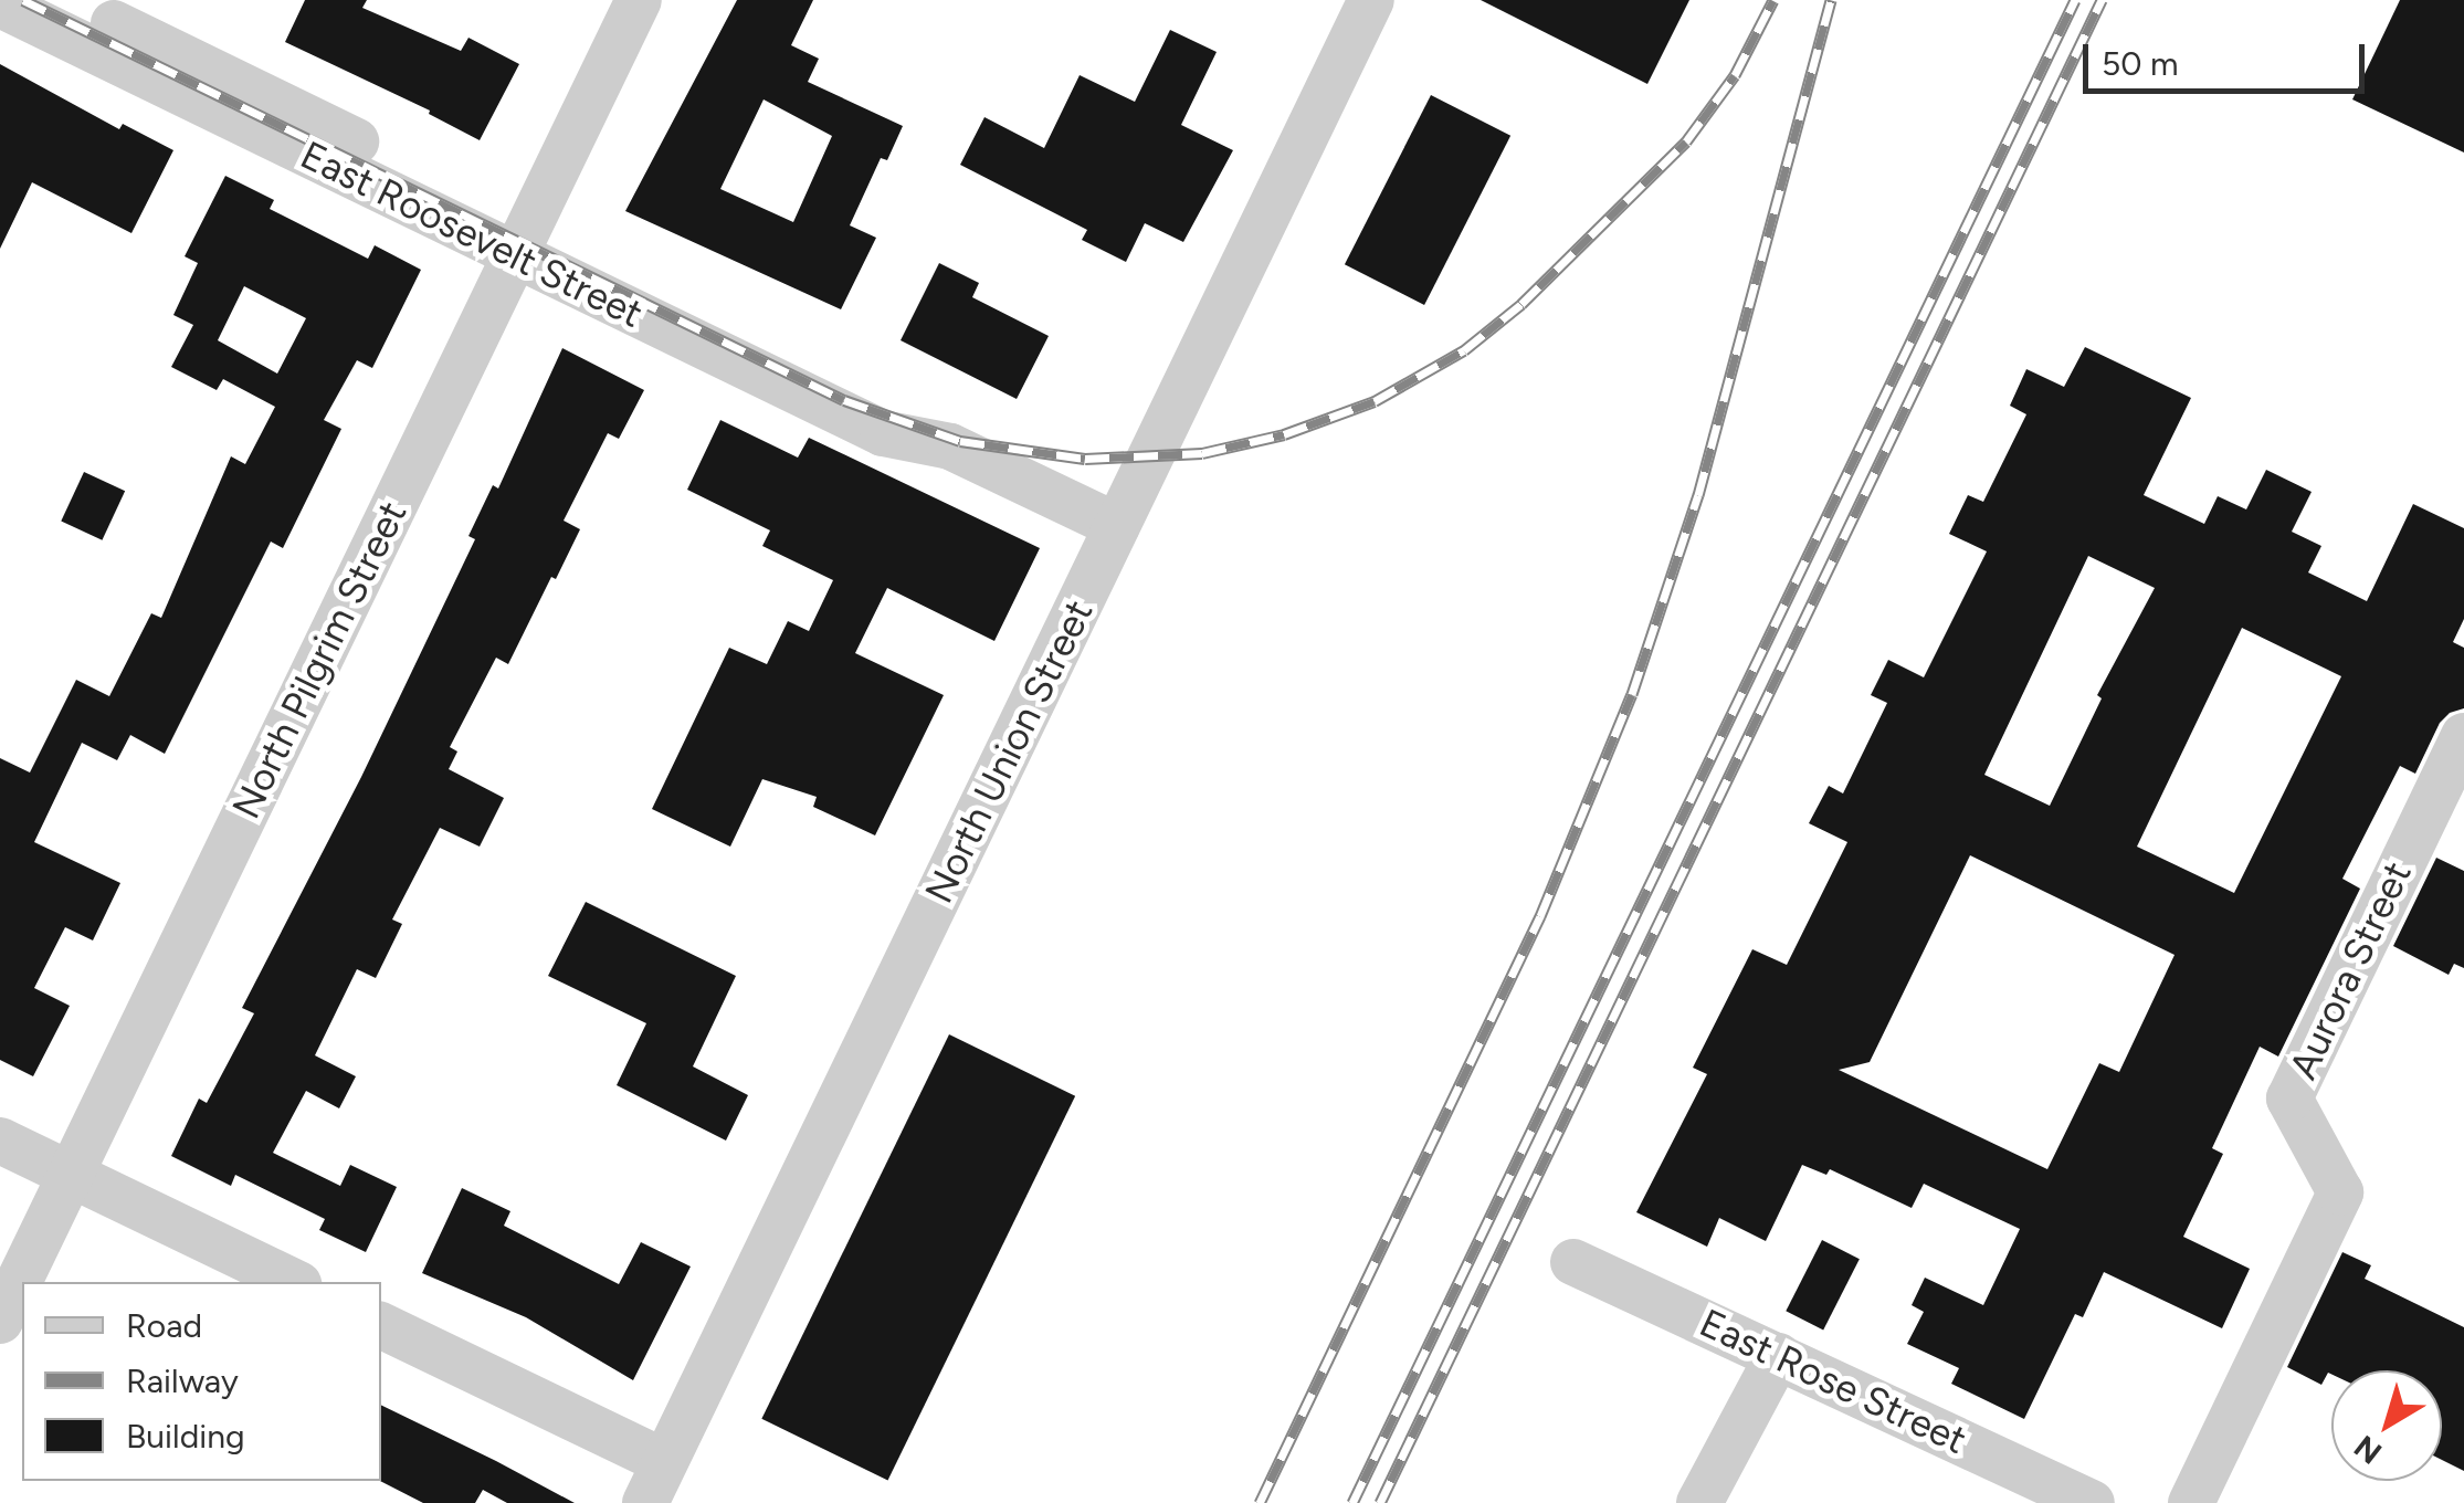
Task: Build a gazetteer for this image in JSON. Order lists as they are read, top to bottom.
{
  "streets": {
    "street": [
      "East Roosevelt Street",
      "North Pilgrim Street",
      "North Union Street",
      "Aurora Street",
      "East Rose Street"
    ]
  },
  "crossings": [
    ["East Roosevelt Street", "North Pilgrim Street"],
    ["East Roosevelt Street", "North Union Street"]
  ],
  "legend": ["Road", "Railway", "Building"],
  "scale_bar": "50 m",
  "north": "bottom left"
}
